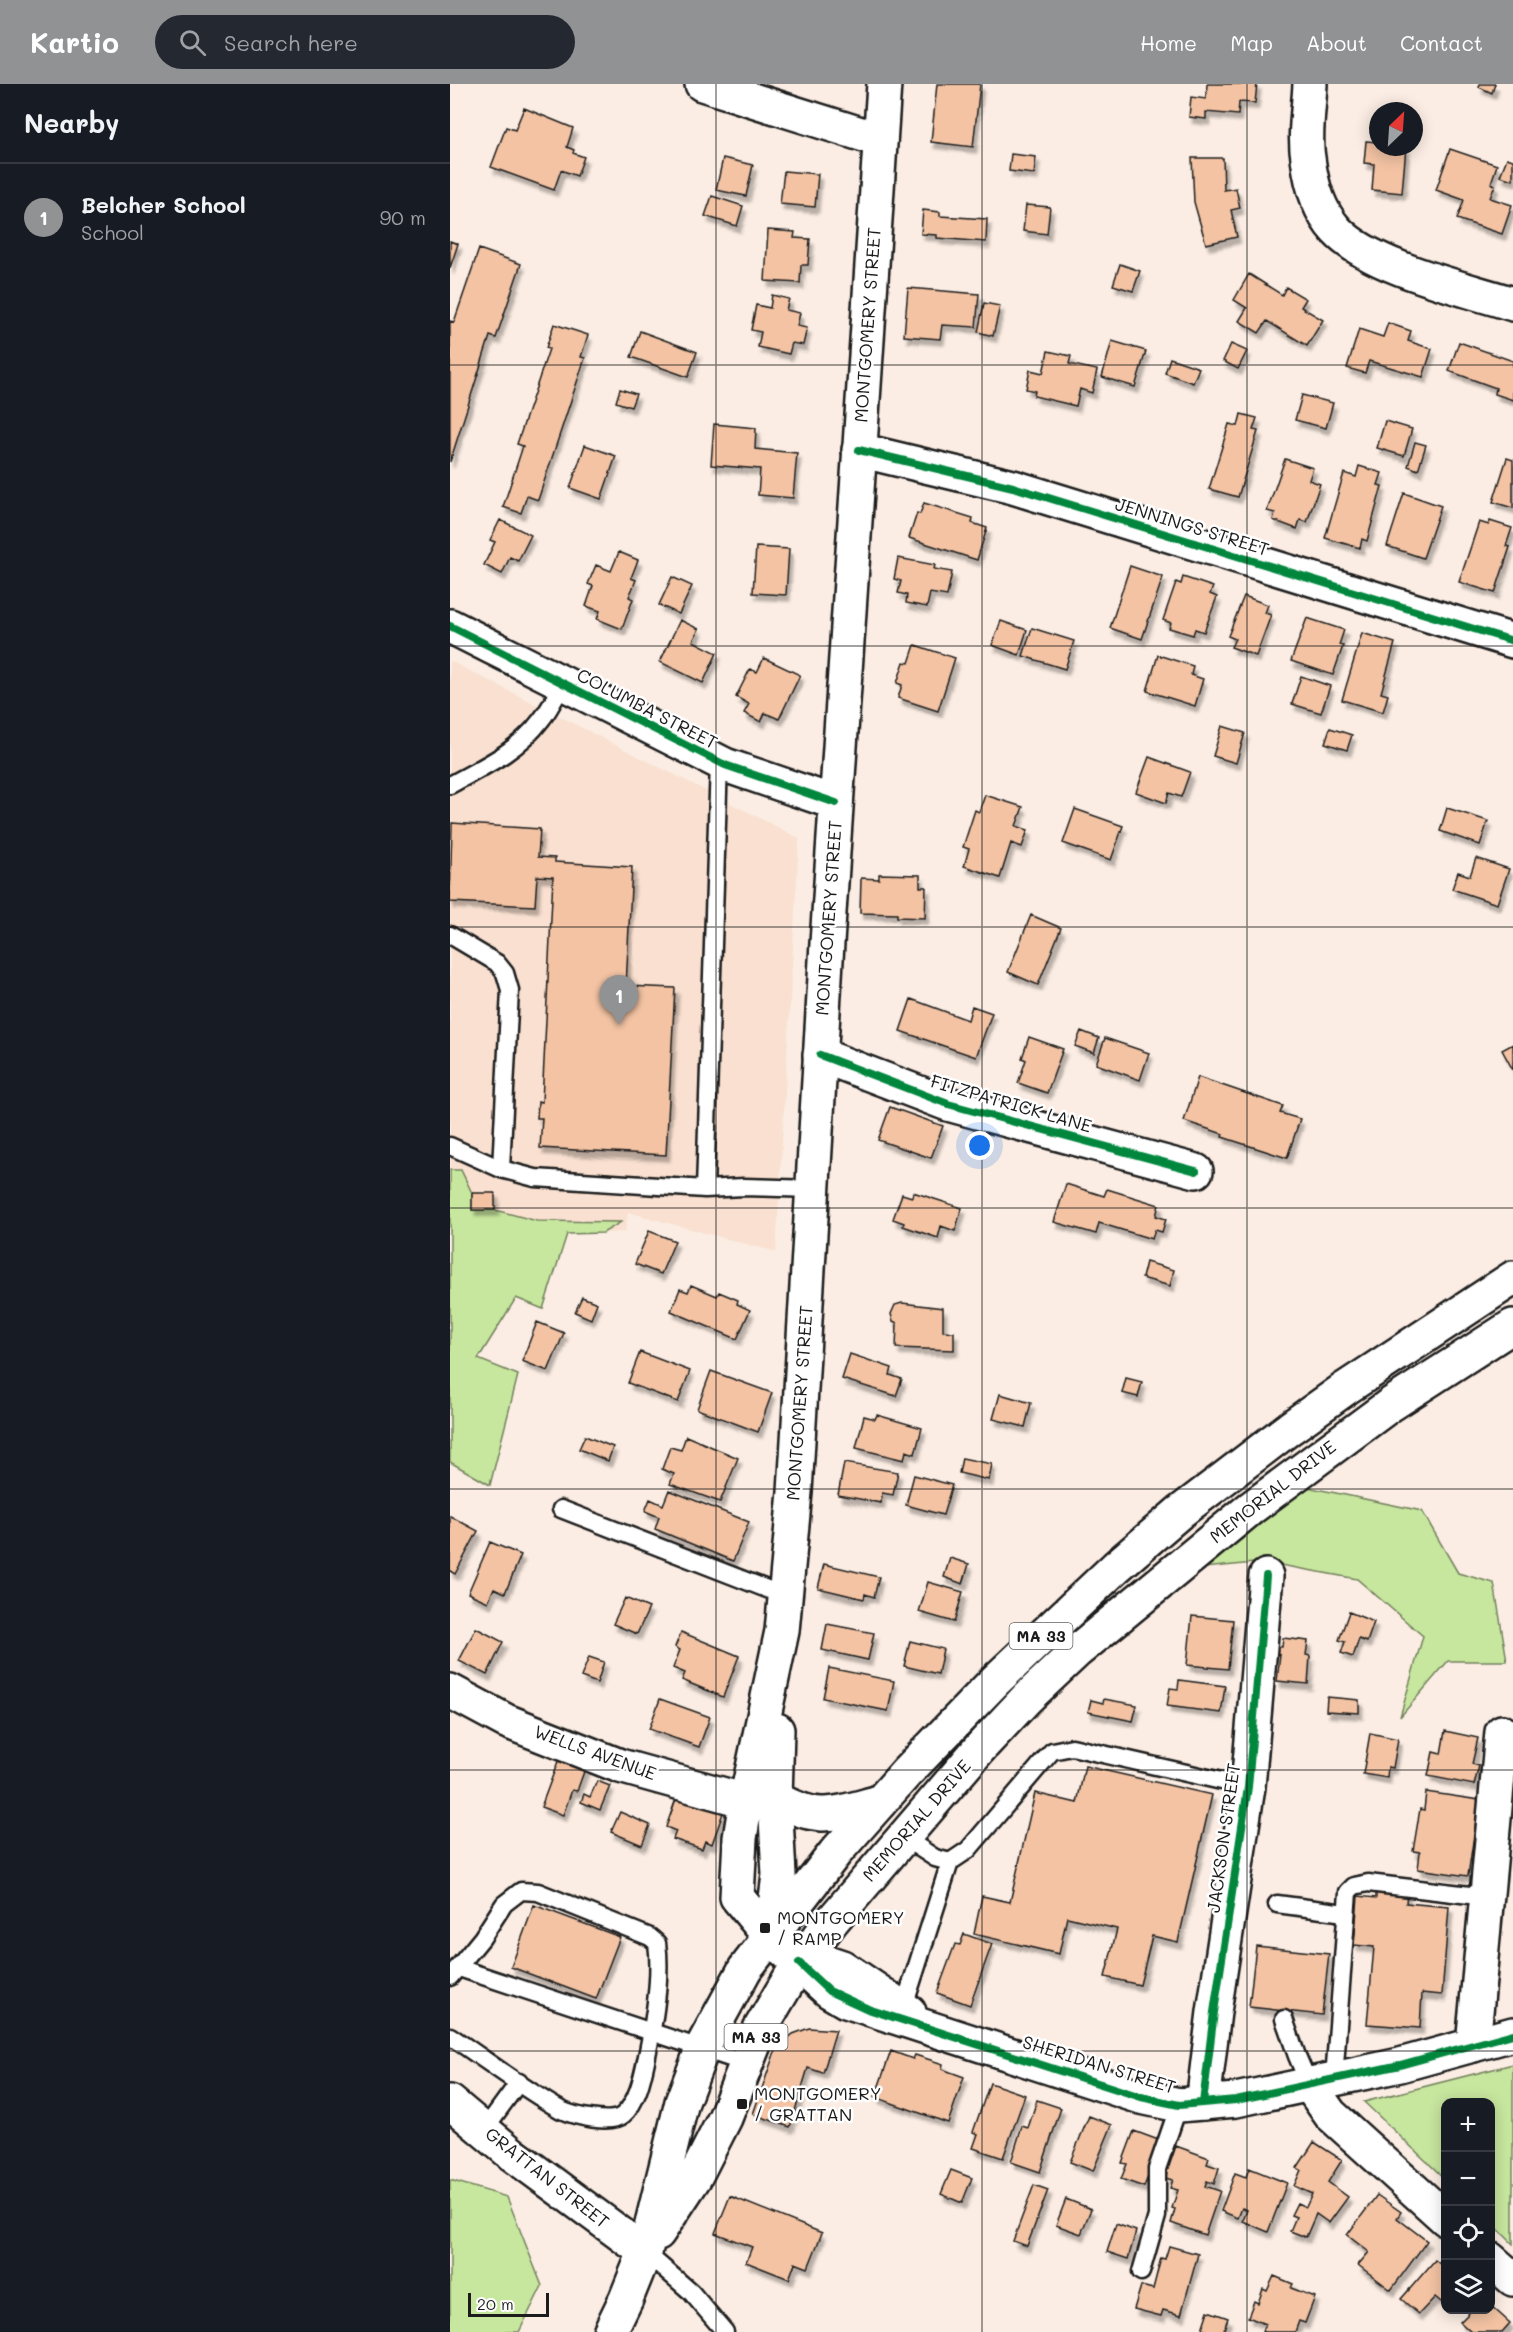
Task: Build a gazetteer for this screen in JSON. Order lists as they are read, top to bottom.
{
  "streets": {
    "main road": [
      "MONTGOMERY STREET",
      "JENNINGS STREET",
      "COLUMBA STREET",
      "FITZPATRICK LANE",
      "MEMORIAL DRIVE",
      "MA 33",
      "WELLS AVENUE",
      "JACKSON STREET",
      "SHERIDAN STREET",
      "GRATTAN STREET"
    ]
  },
  "crossings": [
    ["MONTGOMERY STREET", "JENNINGS STREET"],
    ["MONTGOMERY STREET", "COLUMBA STREET"],
    ["MONTGOMERY STREET", "FITZPATRICK LANE"],
    ["MONTGOMERY STREET", "MEMORIAL DRIVE"],
    ["MONTGOMERY STREET", "WELLS AVENUE"],
    ["MEMORIAL DRIVE", "SHERIDAN STREET"],
    ["MEMORIAL DRIVE", "GRATTAN STREET"],
    ["JACKSON STREET", "SHERIDAN STREET"]
  ],
  "places": {
    "transit": ["MONTGOMERY / RAMP", "MONTGOMERY / GRATTAN"]
  },
  "scale_bar": "20 m",
  "north": "top right",
  "page": {
    "header": "Kartio",
    "search": "Search here",
    "nav": [
      "Home",
      "Map",
      "About",
      "Contact"
    ],
    "heading": "Nearby",
    "list": [
      {
        "mark": "1",
        "name": "Belcher School",
        "note": "School",
        "value": "90 m"
      }
    ],
    "pins": "1",
    "map_buttons": ["+", "−"],
    "scale": "20 m"
  }
}
